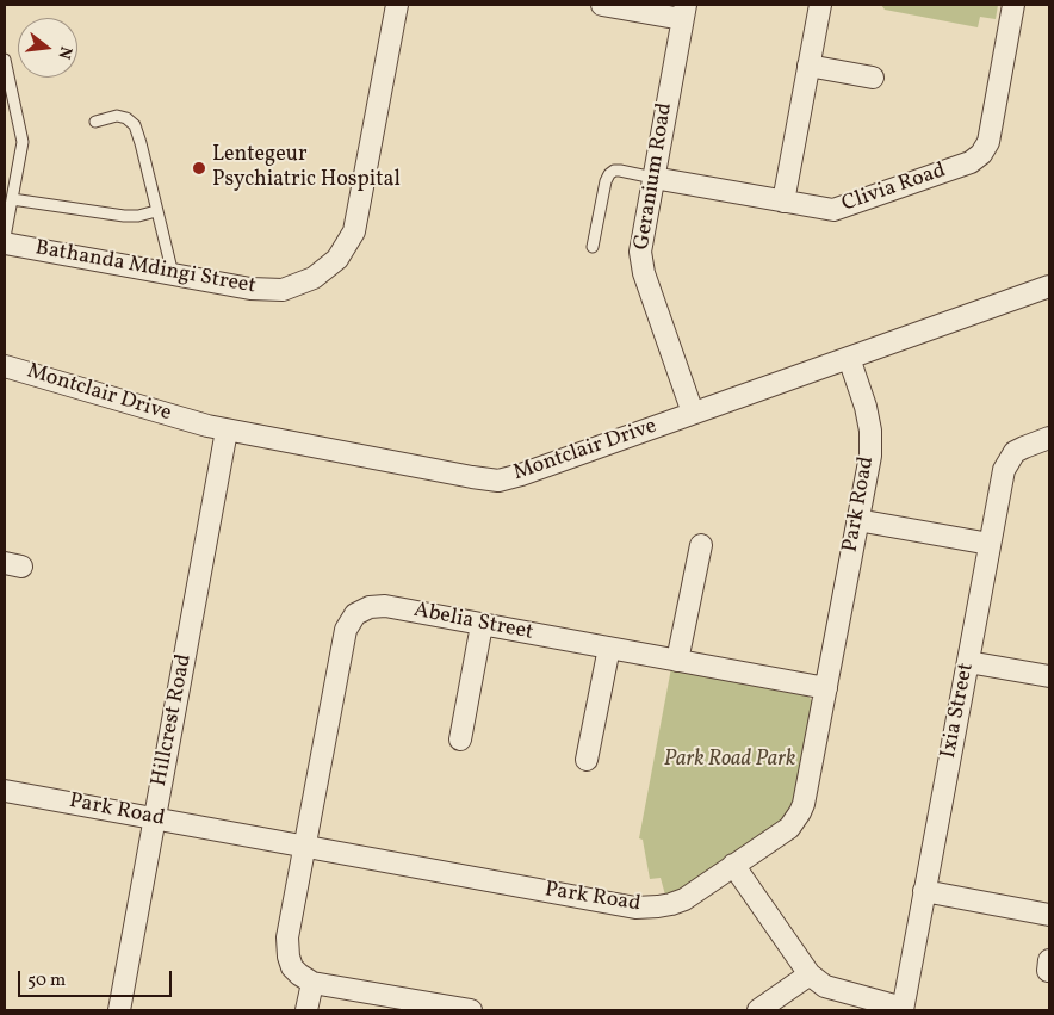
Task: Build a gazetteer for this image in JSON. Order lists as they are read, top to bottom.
{
  "streets": {
    "street": [
      "Geranium Road",
      "Clivia Road",
      "Bathanda Mdingi Street",
      "Montclair Drive",
      "Park Road",
      "Abelia Street",
      "Ixia Street",
      "Hillcrest Road"
    ]
  },
  "crossings": [
    ["Geranium Road", "Clivia Road"],
    ["Geranium Road", "Montclair Drive"],
    ["Montclair Drive", "Park Road"],
    ["Montclair Drive", "Hillcrest Road"],
    ["Park Road", "Abelia Street"],
    ["Park Road", "Hillcrest Road"]
  ],
  "parks": ["Park Road Park"],
  "places": ["Lentegeur Psychiatric Hospital"],
  "scale_bar": "50 m",
  "north": "right"
}
